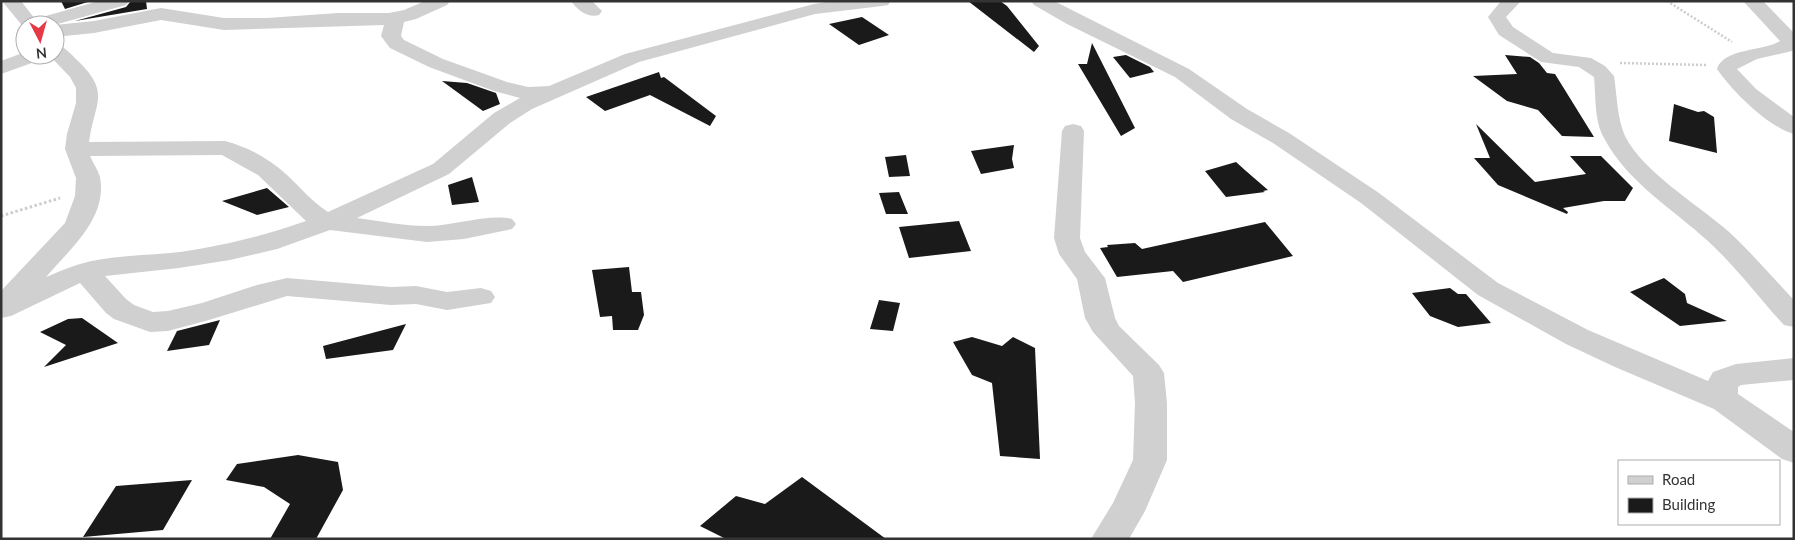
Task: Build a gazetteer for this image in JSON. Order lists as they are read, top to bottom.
{
  "legend": ["Road", "Building"],
  "north": "bottom"
}
